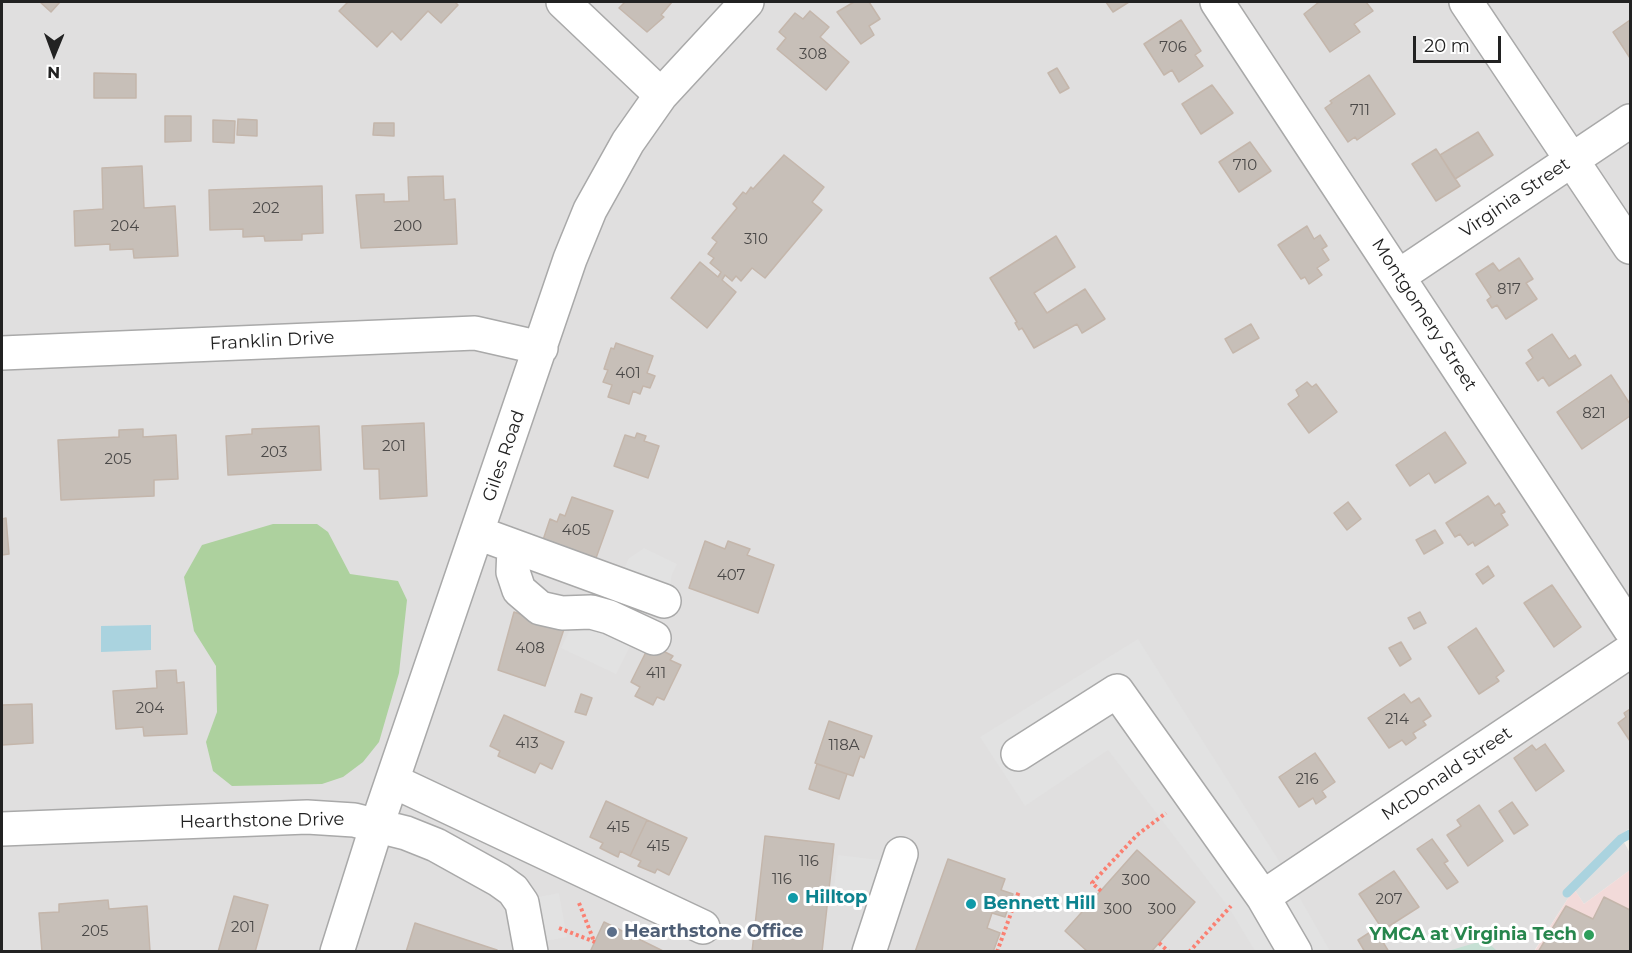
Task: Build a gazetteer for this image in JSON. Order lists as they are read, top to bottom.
{
  "streets": {
    "street": [
      "Virginia Street",
      "Montgomery Street",
      "Franklin Drive",
      "Giles Road",
      "McDonald Street",
      "Hearthstone Drive"
    ]
  },
  "crossings": [
    ["Virginia Street", "Montgomery Street"],
    ["Franklin Drive", "Giles Road"],
    ["Giles Road", "Hearthstone Drive"]
  ],
  "places": [
    "Hilltop",
    "Bennett Hill",
    "Hearthstone Office",
    "YMCA at Virginia Tech"
  ],
  "house_numbers": [
    "706",
    "308",
    "711",
    "710",
    "202",
    "204",
    "200",
    "310",
    "817",
    "401",
    "821",
    "201",
    "203",
    "205",
    "405",
    "407",
    "408",
    "411",
    "204",
    "214",
    "413",
    "118A",
    "216",
    "415",
    "415",
    "116",
    "116",
    "300",
    "207",
    "300",
    "300",
    "201",
    "205"
  ],
  "scale_bar": "20 m",
  "north": "bottom"
}
